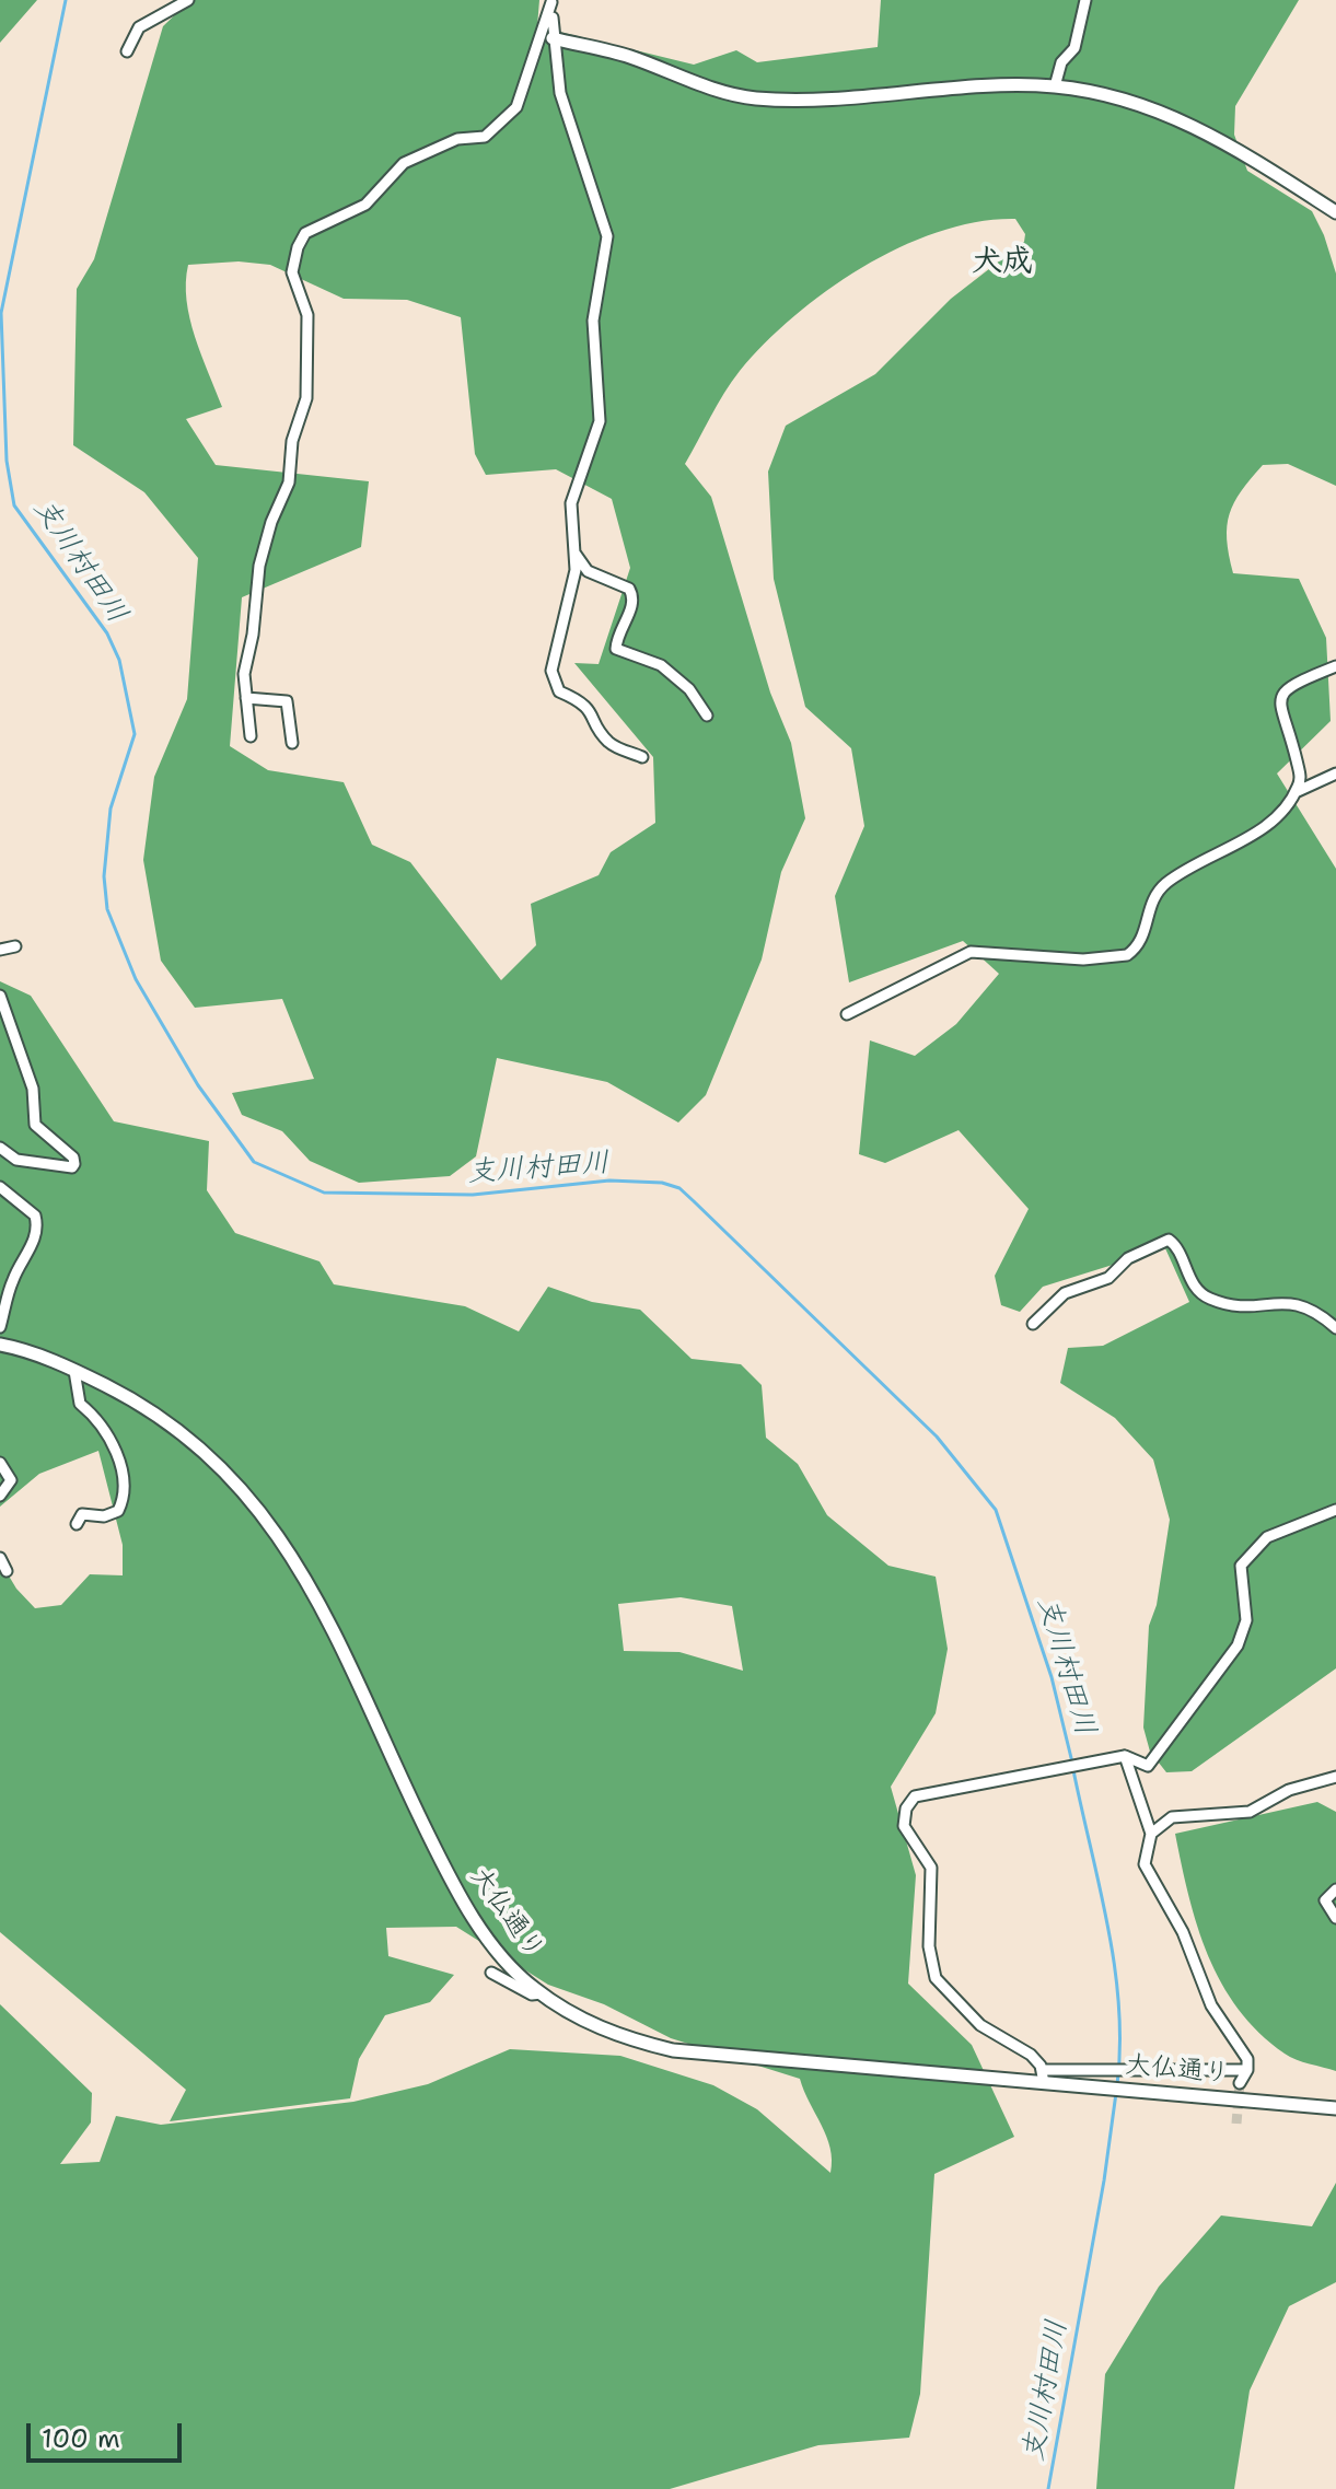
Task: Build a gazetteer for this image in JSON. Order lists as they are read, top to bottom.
{
  "streets": {
    "street": ["大仏通り"]
  },
  "districts": ["犬成"],
  "water": ["支川村田川"],
  "scale_bar": "100 m"
}
